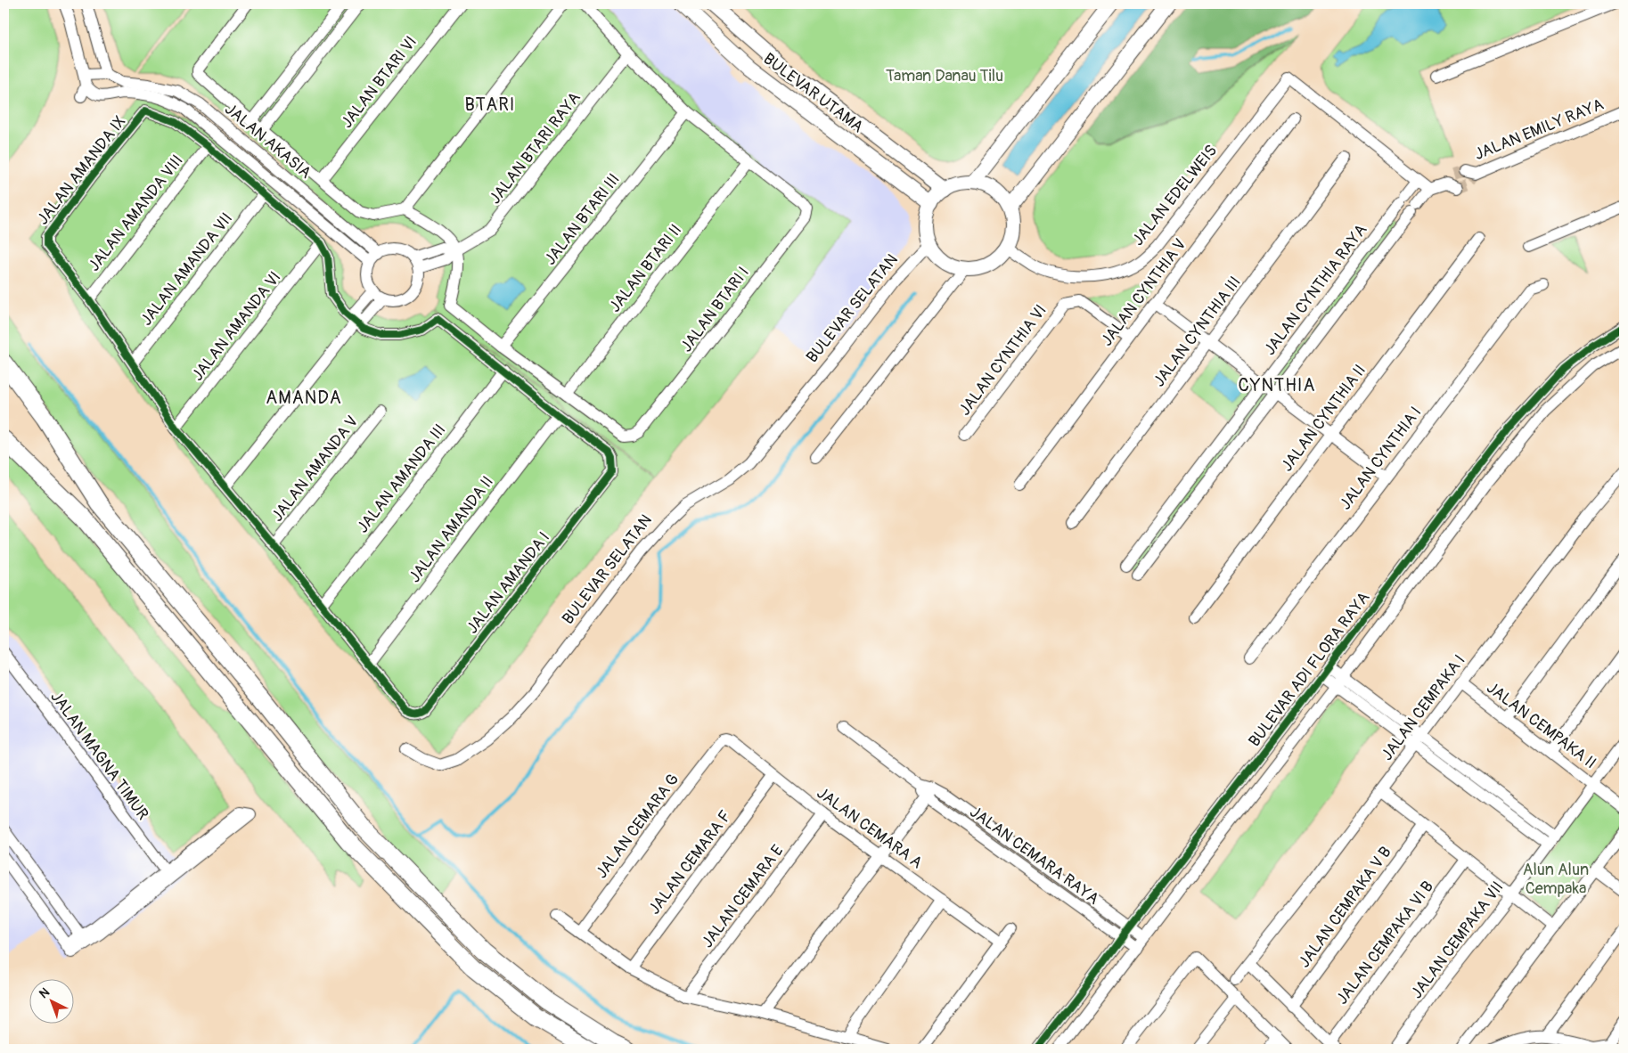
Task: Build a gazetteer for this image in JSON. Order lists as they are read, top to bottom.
{
  "streets": {
    "main road": ["BULEVAR UTAMA"],
    "street": [
      "JALAN BTARI VI",
      "JALAN EMILY RAYA",
      "JALAN AKASIA",
      "JALAN BTARI RAYA",
      "JALAN AMANDA IX",
      "JALAN EDELWEIS",
      "JALAN AMANDA VIII",
      "JALAN BTARI III",
      "JALAN BTARI II",
      "JALAN AMANDA VII",
      "JALAN CYNTHIA RAYA",
      "JALAN CYNTHIA V",
      "BULEVAR SELATAN",
      "JALAN BTARI I",
      "JALAN AMANDA VI",
      "JALAN CYNTHIA III",
      "JALAN CYNTHIA VI",
      "JALAN CYNTHIA II",
      "JALAN CYNTHIA I",
      "JALAN AMANDA V",
      "JALAN AMANDA III",
      "JALAN AMANDA II",
      "JALAN AMANDA I",
      "BULEVAR ADI FLORA RAYA",
      "JALAN CEMPAKA I",
      "JALAN CEMPAKA II",
      "JALAN MAGNA TIMUR",
      "JALAN CEMARA G",
      "JALAN CEMARA A",
      "JALAN CEMARA RAYA",
      "JALAN CEMARA F",
      "JALAN CEMARA E",
      "JALAN CEMPAKA V B",
      "JALAN CEMPAKA VII",
      "JALAN CEMPAKA VI B"
    ]
  },
  "crossings": [
    ["BULEVAR UTAMA", "JALAN EDELWEIS"],
    ["BULEVAR UTAMA", "BULEVAR SELATAN"],
    ["JALAN AKASIA", "JALAN BTARI RAYA"],
    ["JALAN AMANDA IX", "JALAN AMANDA VIII"],
    ["JALAN EDELWEIS", "JALAN CYNTHIA RAYA"],
    ["JALAN EDELWEIS", "BULEVAR SELATAN"],
    ["JALAN BTARI II", "JALAN BTARI I"],
    ["JALAN CYNTHIA V", "JALAN CYNTHIA VI"],
    ["JALAN AMANDA II", "JALAN AMANDA I"],
    ["BULEVAR ADI FLORA RAYA", "JALAN CEMARA RAYA"],
    ["JALAN CEMPAKA I", "JALAN CEMPAKA II"],
    ["JALAN CEMPAKA II", "JALAN CEMPAKA VII"],
    ["JALAN CEMARA G", "JALAN CEMARA A"],
    ["JALAN CEMARA A", "JALAN CEMARA F"],
    ["JALAN CEMARA A", "JALAN CEMARA E"]
  ],
  "districts": ["BTARI", "CYNTHIA", "AMANDA"],
  "parks": ["Taman Danau Tilu", "Alun Alun Cempaka"],
  "north": "top left"
}
